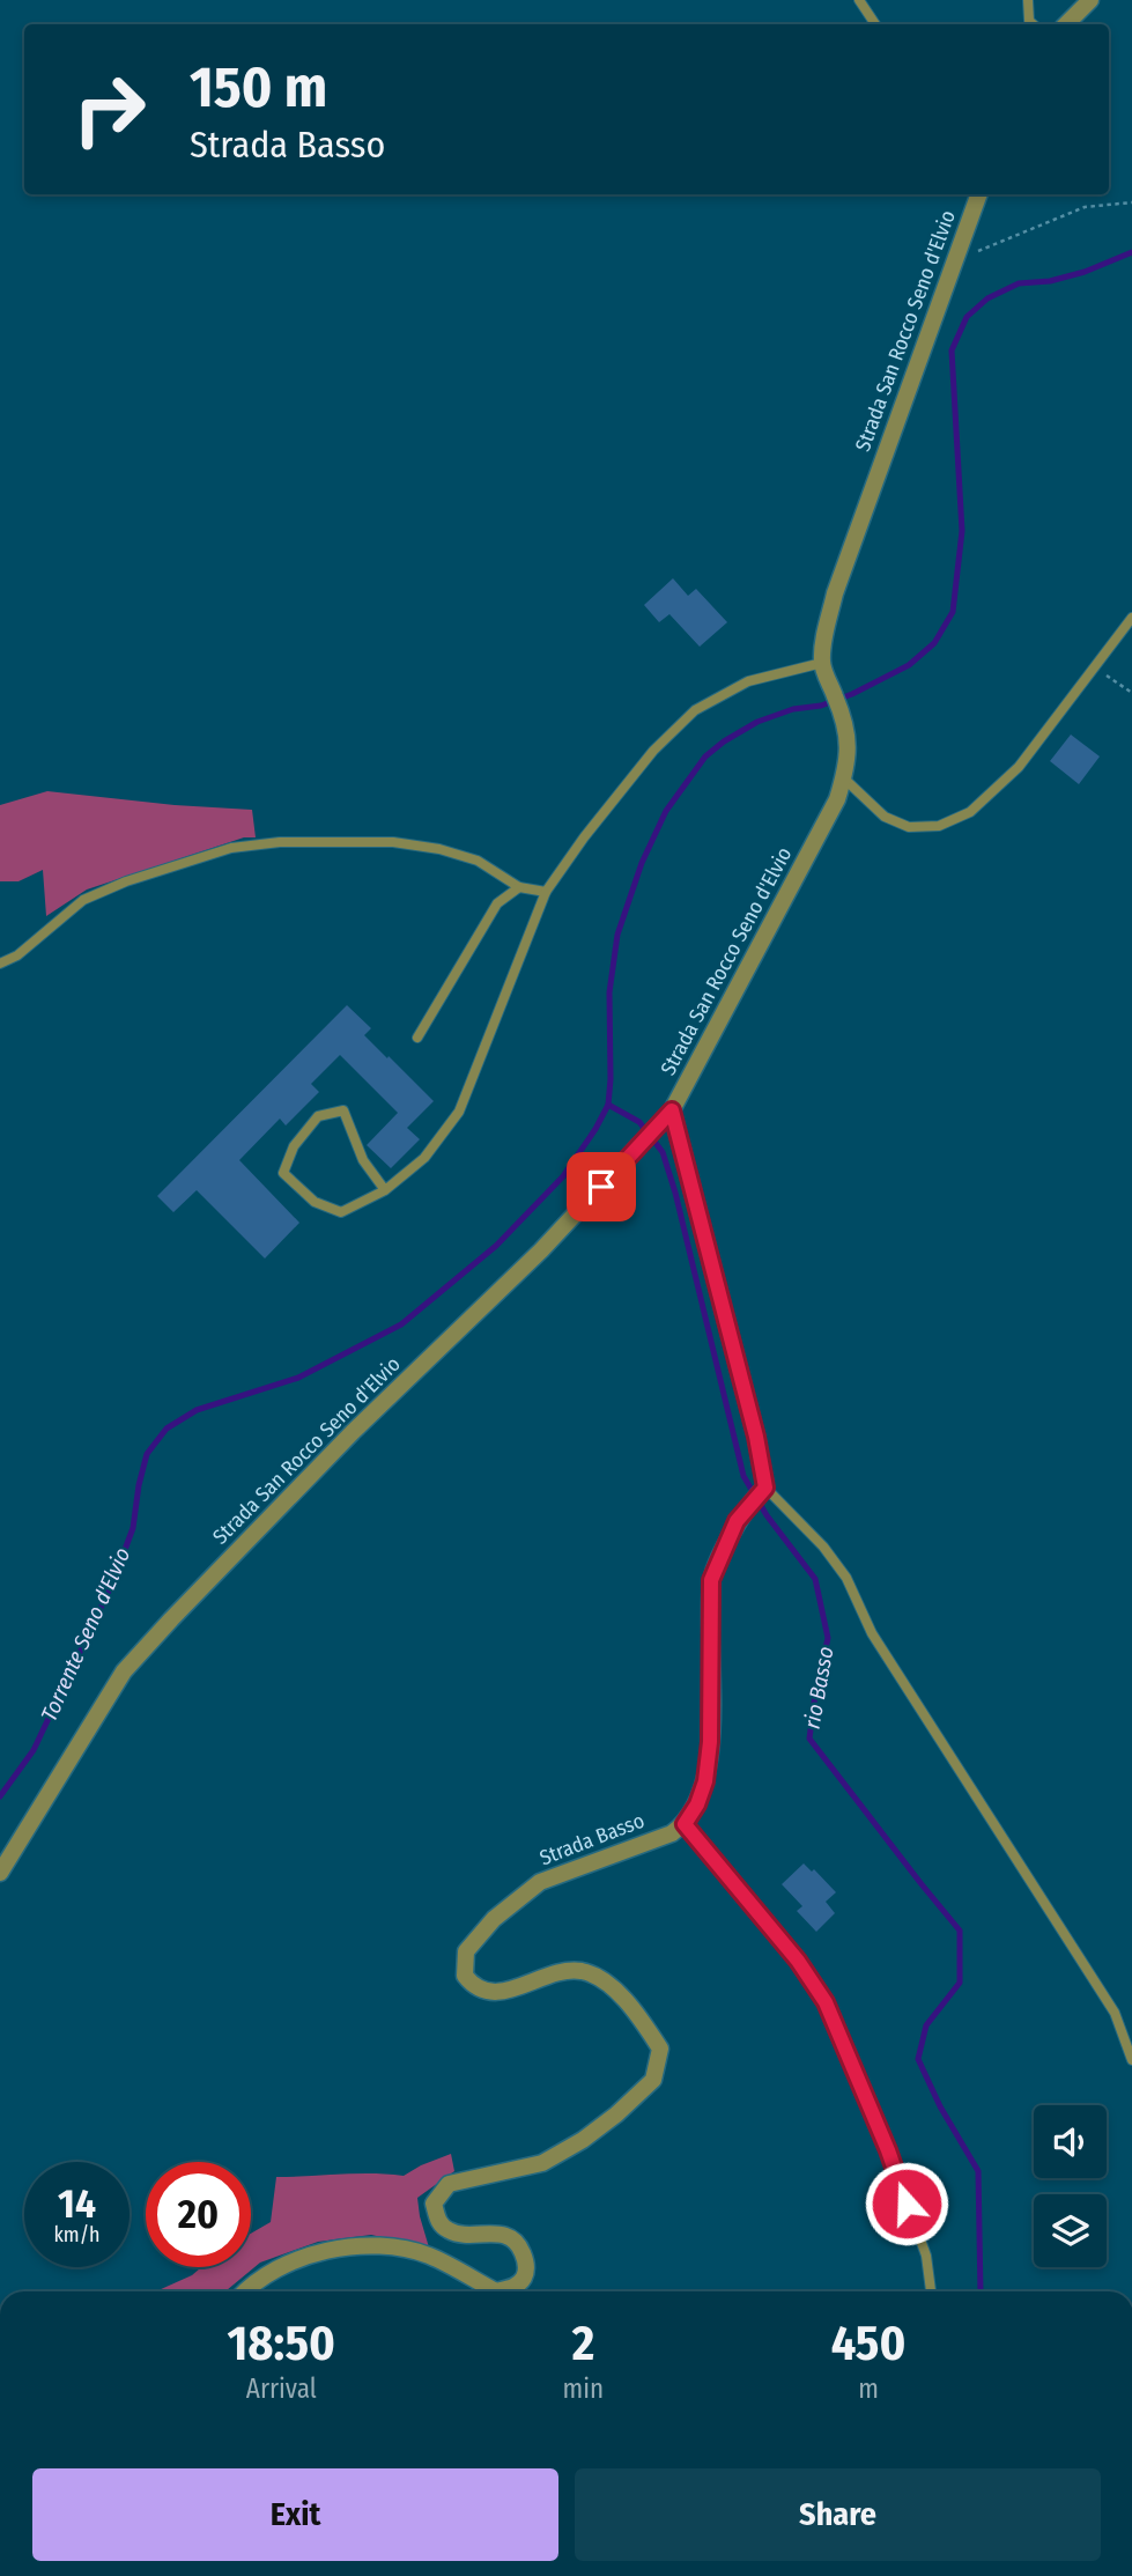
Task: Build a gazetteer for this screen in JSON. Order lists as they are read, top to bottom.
{
  "streets": {
    "street": ["Strada San Rocco Seno d'Elvio", "Strada Basso"]
  },
  "water": ["Torrente Seno d'Elvio", "rio Basso"],
  "page": {
    "turn": ["150 m", "Strada Basso"],
    "speed": "14 km/h",
    "limit": "20",
    "eta": [
      "18:50",
      "Arrival",
      "2",
      "min",
      "450",
      "m"
    ],
    "buttons": ["Exit", "Share"]
  }
}
